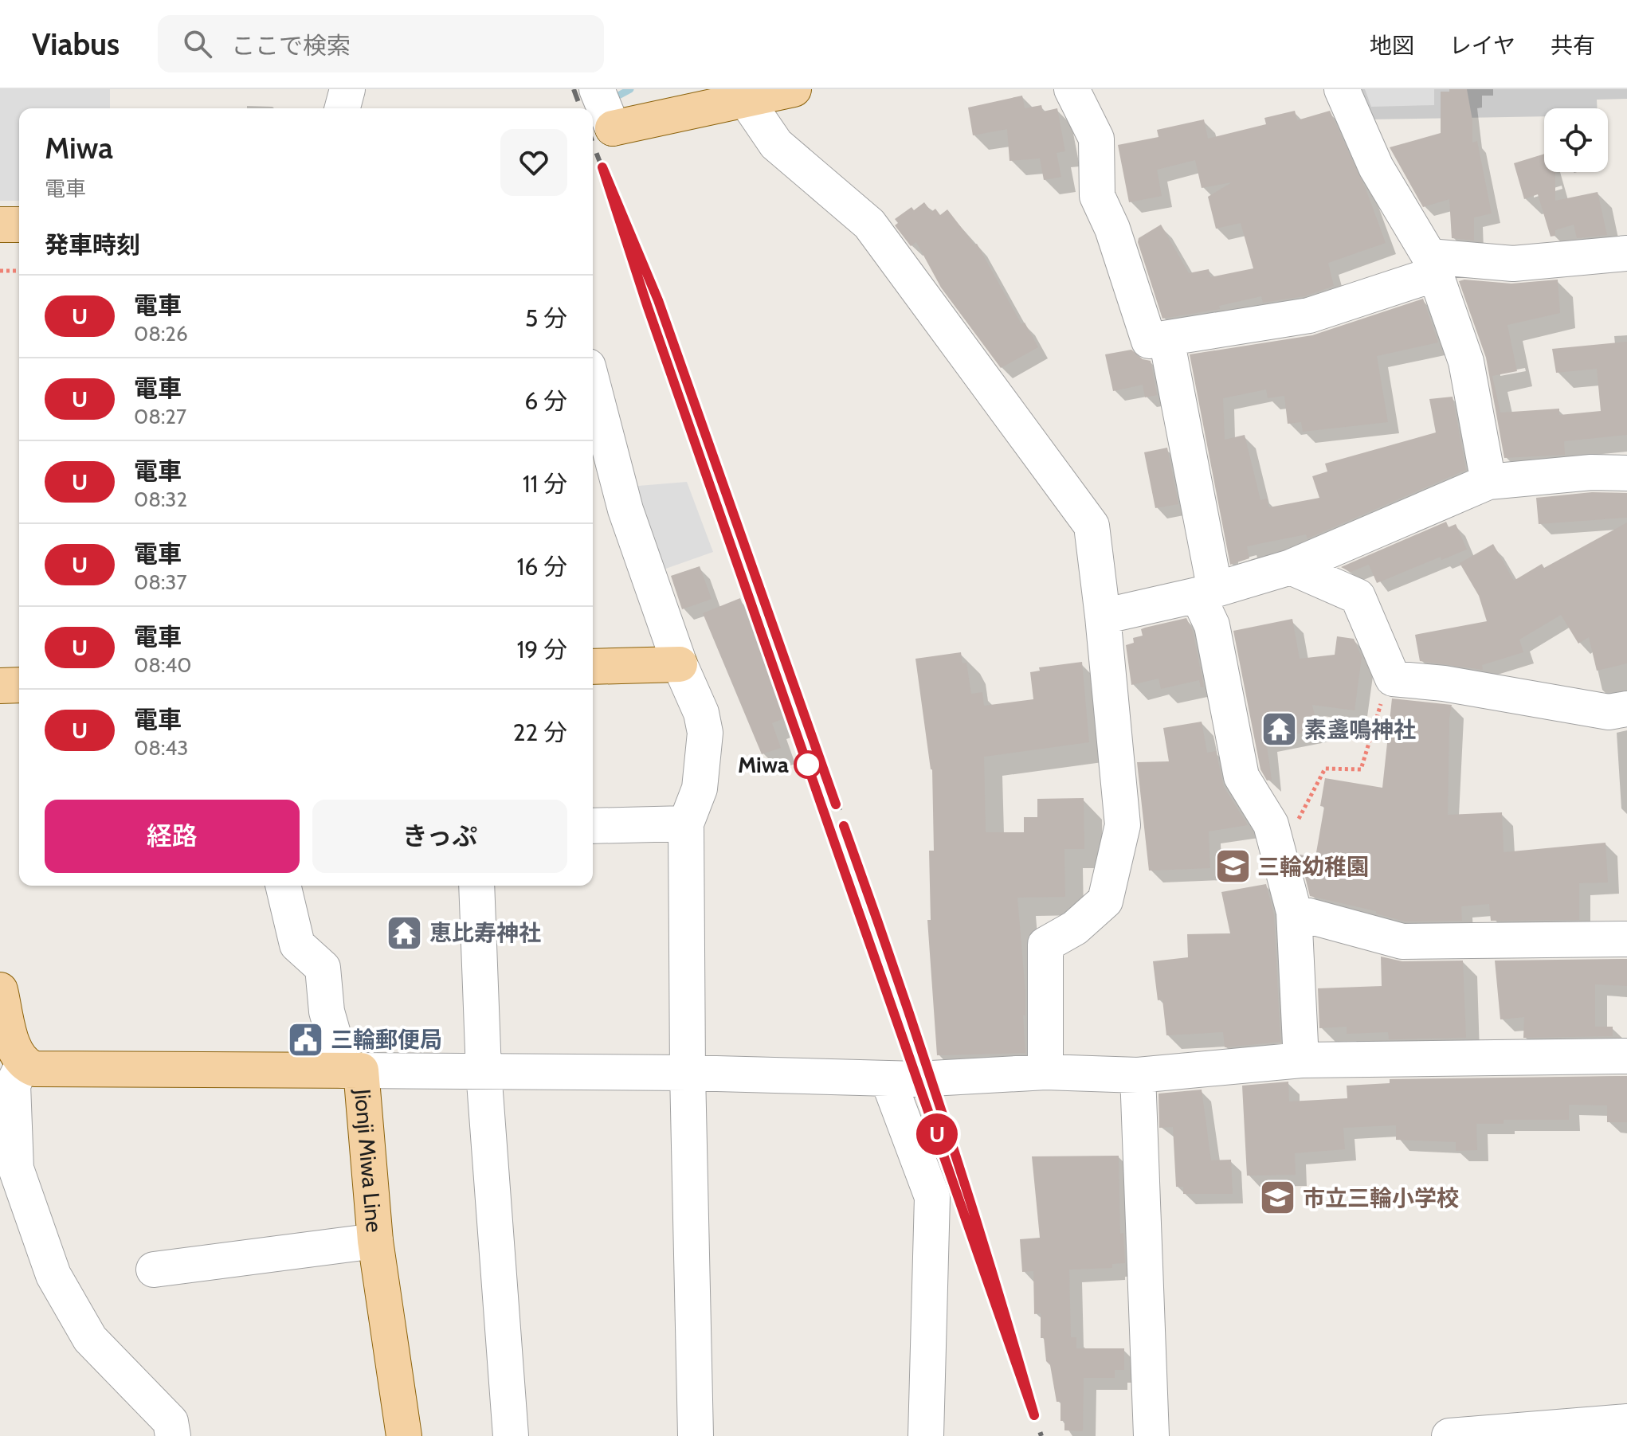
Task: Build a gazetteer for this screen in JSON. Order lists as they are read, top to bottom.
{
  "streets": {
    "main road": ["Jionji Miwa Line"]
  },
  "places": {
    "temple": ["素盞鳴神社", "恵比寿神社"],
    "other": ["Miwa"],
    "school or university": ["三輪幼稚園", "市立三輪小学校"],
    "public building": ["三輪郵便局"]
  },
  "page": {
    "header": "Viabus",
    "search": "ここで検索",
    "nav": ["地図", "レイヤ", "共有"],
    "on_map": "U",
    "heading": [
      ["Miwa", "電車"],
      "発車時刻"
    ],
    "list": [
      {
        "mark": "U",
        "name": "電車",
        "note": "08:26",
        "value": "5 分"
      },
      {
        "mark": "U",
        "name": "電車",
        "note": "08:27",
        "value": "6 分"
      },
      {
        "mark": "U",
        "name": "電車",
        "note": "08:32",
        "value": "11 分"
      },
      {
        "mark": "U",
        "name": "電車",
        "note": "08:37",
        "value": "16 分"
      },
      {
        "mark": "U",
        "name": "電車",
        "note": "08:40",
        "value": "19 分"
      },
      {
        "mark": "U",
        "name": "電車",
        "note": "08:43",
        "value": "22 分"
      }
    ],
    "buttons": ["経路", "きっぷ"]
  }
}
